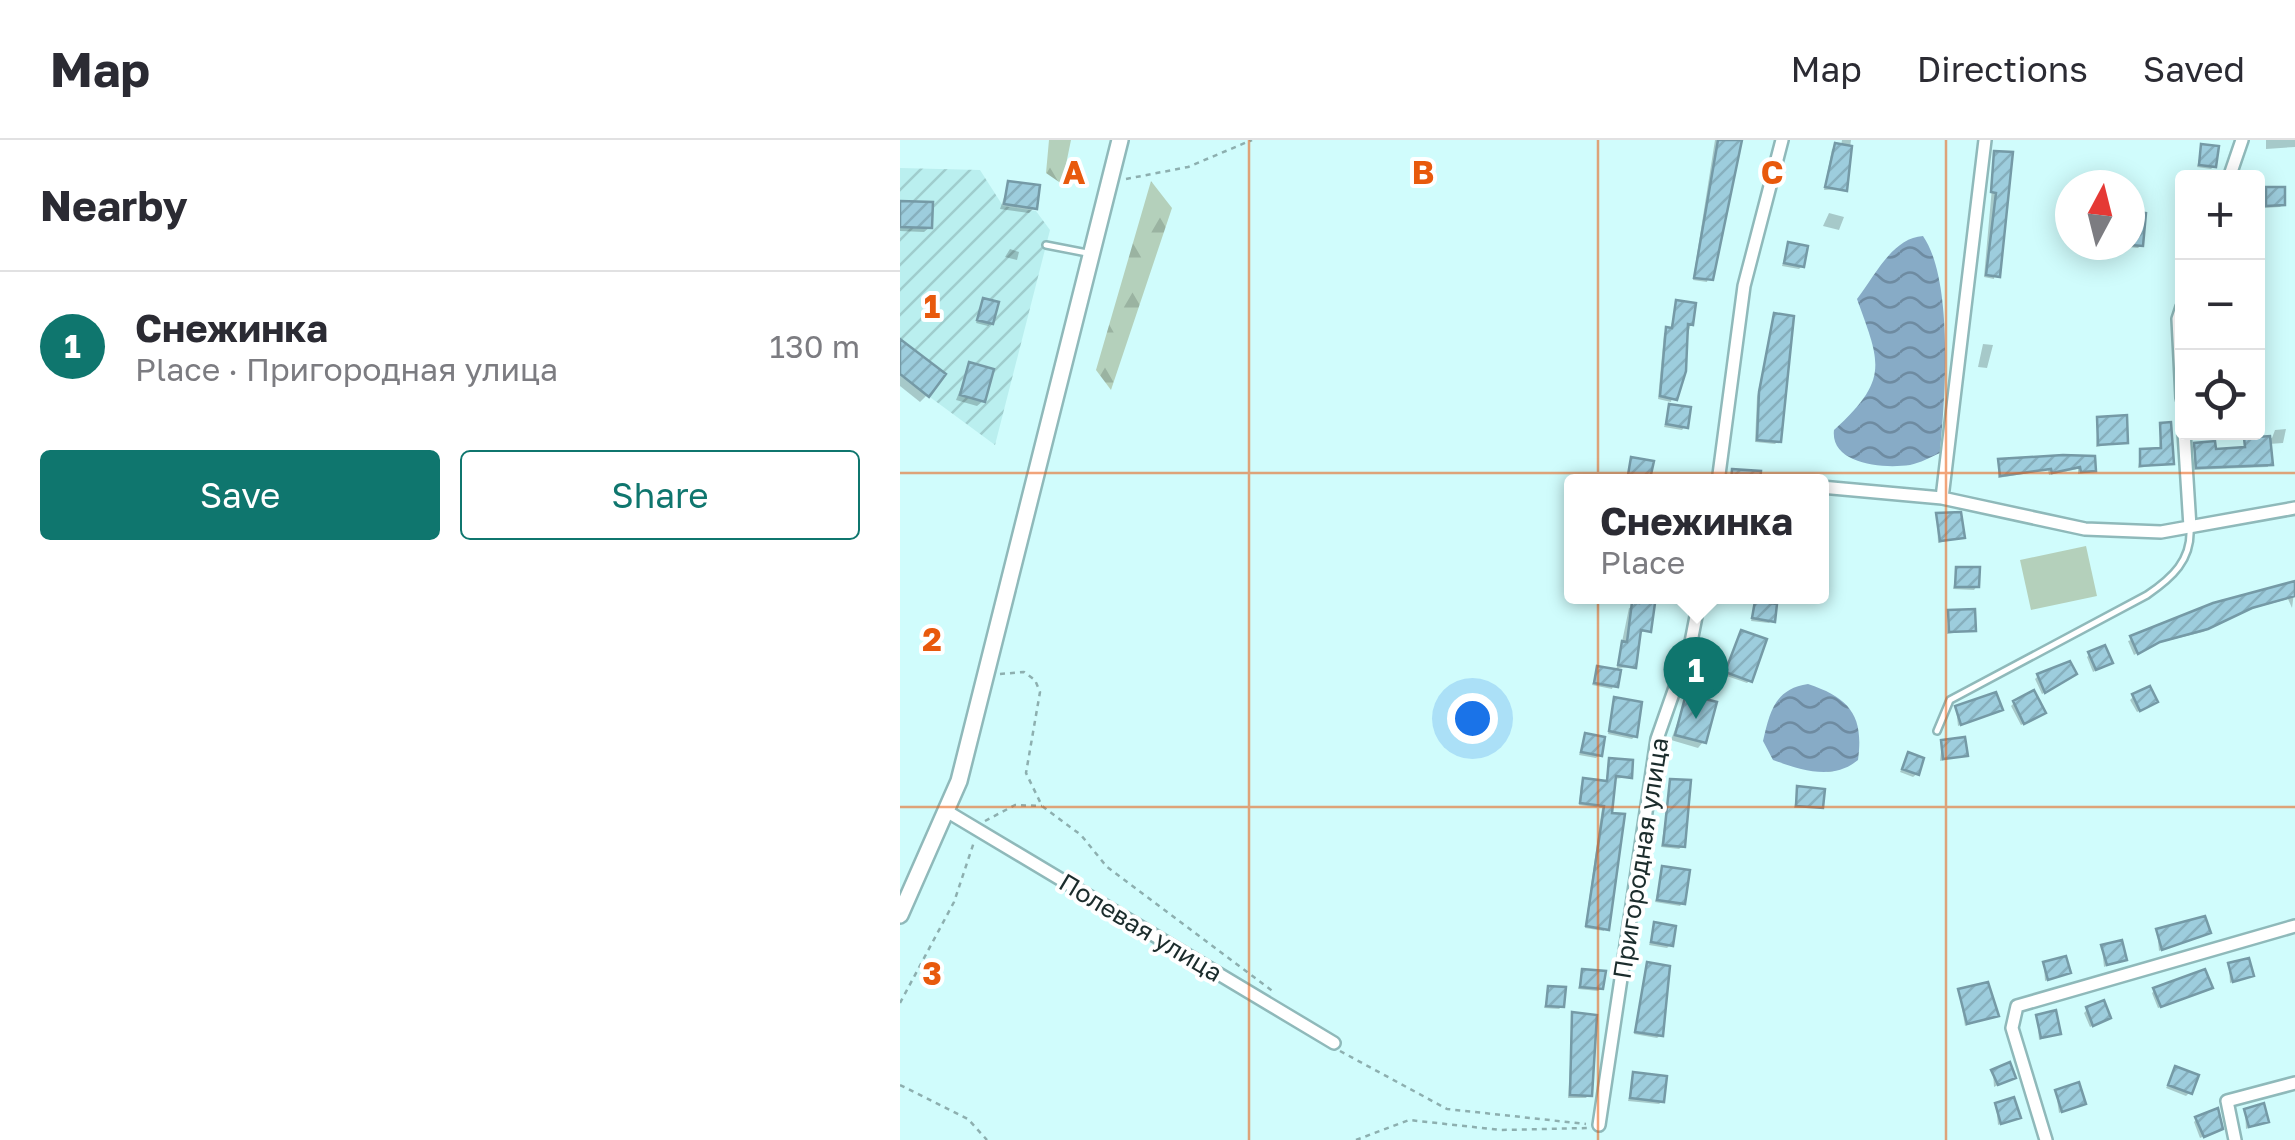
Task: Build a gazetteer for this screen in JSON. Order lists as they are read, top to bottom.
{
  "streets": {
    "street": ["Пригородная улица", "Полевая улица"]
  },
  "north": "top",
  "page": {
    "header": "Map",
    "nav": ["Map", "Directions", "Saved"],
    "heading": "Nearby",
    "map_buttons": ["+", "−"],
    "list": [
      {
        "mark": "1",
        "name": "Снежинка",
        "note": "Place · Пригородная улица",
        "value": "130 m"
      }
    ],
    "buttons": ["Save", "Share"],
    "popup": ["Снежинка", "Place"],
    "pins": "1"
  },
  "grid": {
    "columns": ["A", "B", "C"],
    "rows": ["1", "2", "3"]
  }
}
